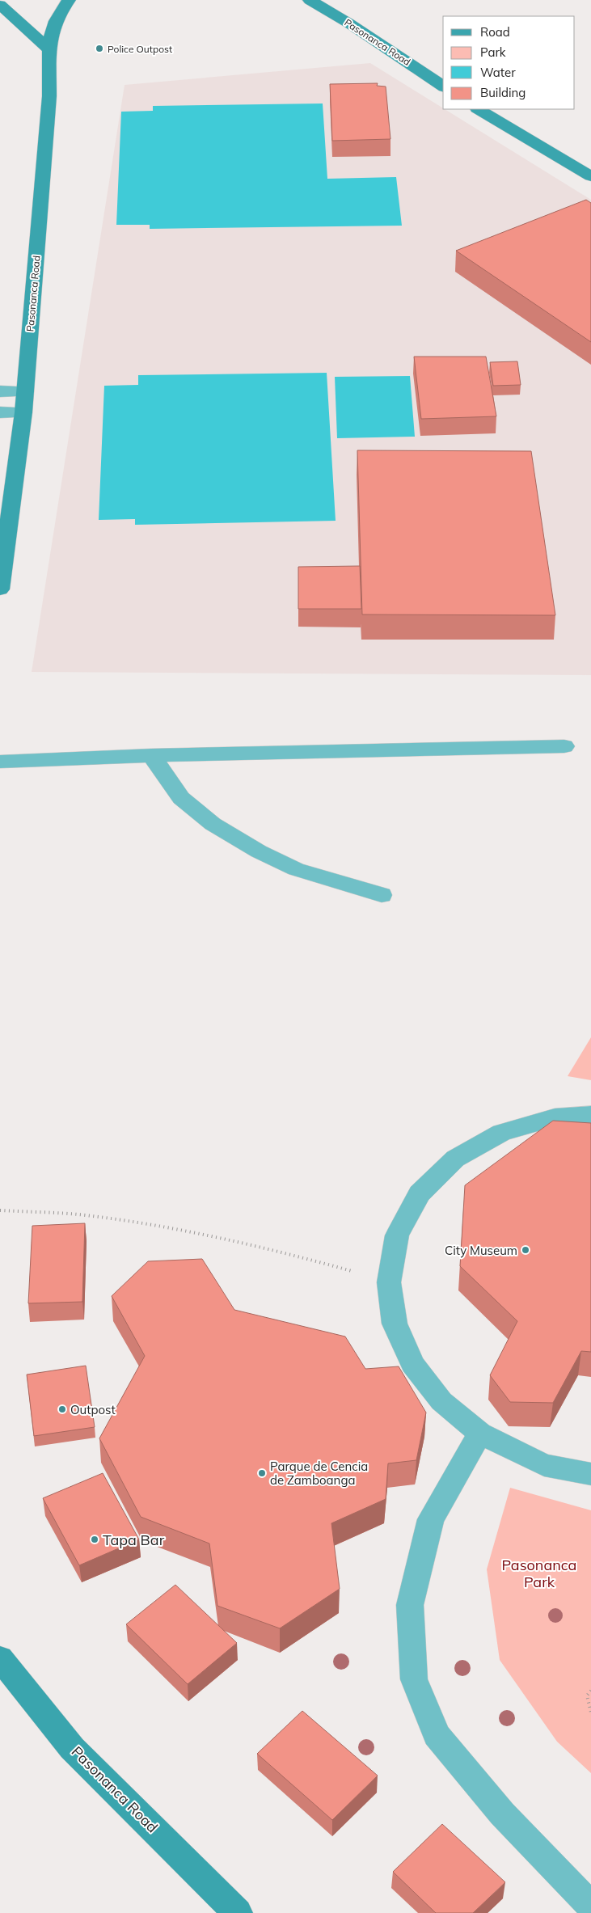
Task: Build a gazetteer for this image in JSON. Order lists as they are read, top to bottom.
{
  "streets": {
    "street": ["Pasonanca Road"]
  },
  "parks": ["Pasonanca Park"],
  "places": [
    "Police Outpost",
    "City Museum",
    "Outpost",
    "Parque de Cencia de Zamboanga",
    "Tapa Bar"
  ],
  "legend": [
    "Road",
    "Park",
    "Water",
    "Building"
  ]
}
